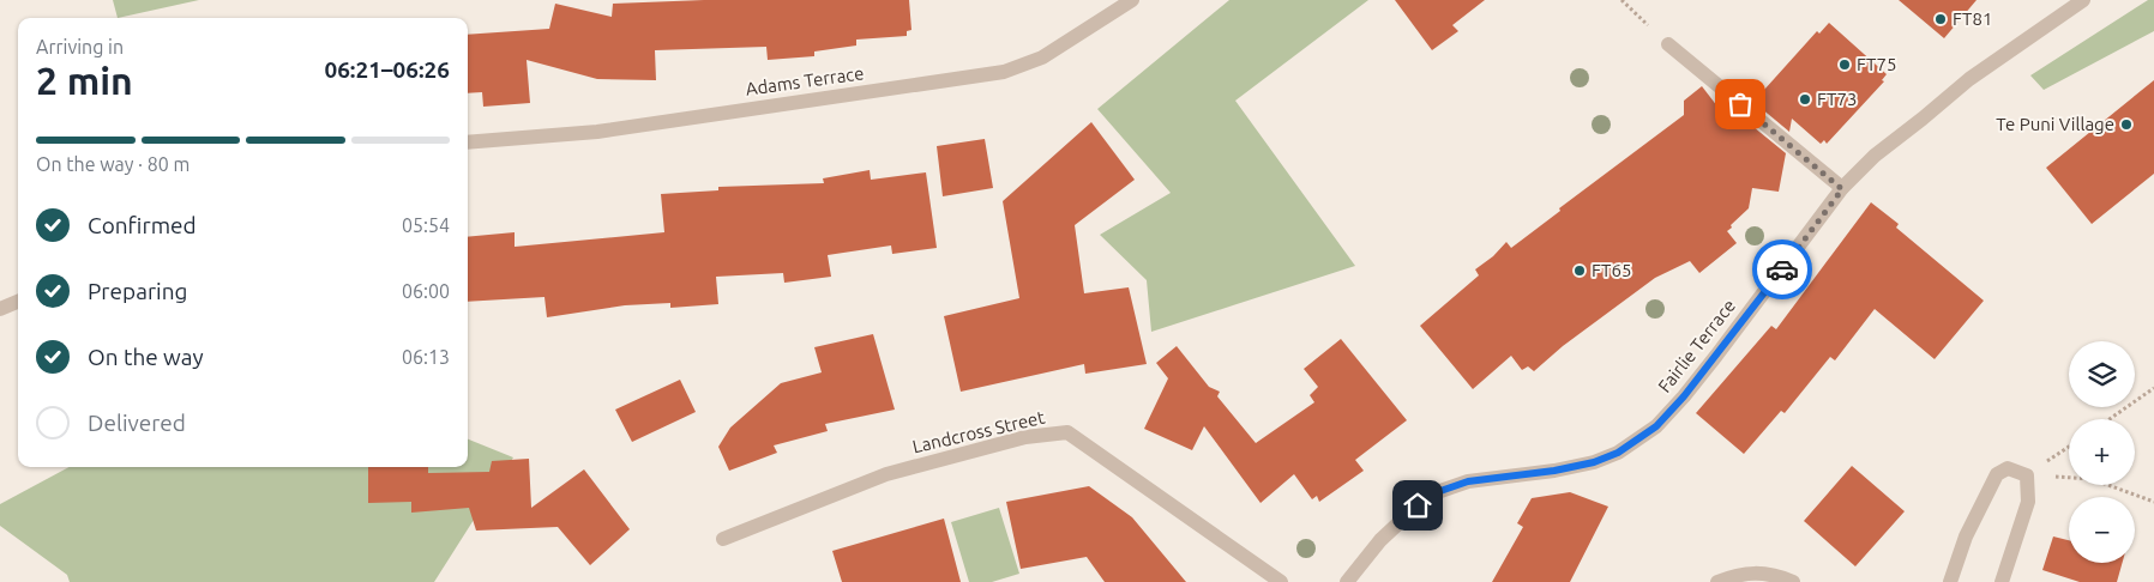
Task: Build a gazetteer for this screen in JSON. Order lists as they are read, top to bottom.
{
  "streets": {
    "street": ["Adams Terrace", "Fairlie Terrace", "Landcross Street"]
  },
  "places": [
    "FT81",
    "FT75",
    "FT73",
    "Te Puni Village",
    "FT65"
  ],
  "page": {
    "heading": ["2 min", "Arriving in", "06:21–06:26"],
    "bar": "On the way · 80 m",
    "list": [
      ["Confirmed", "05:54"],
      ["Preparing", "06:00"],
      ["On the way", "06:13"],
      "Delivered"
    ],
    "map_buttons": ["+", "−"]
  }
}
